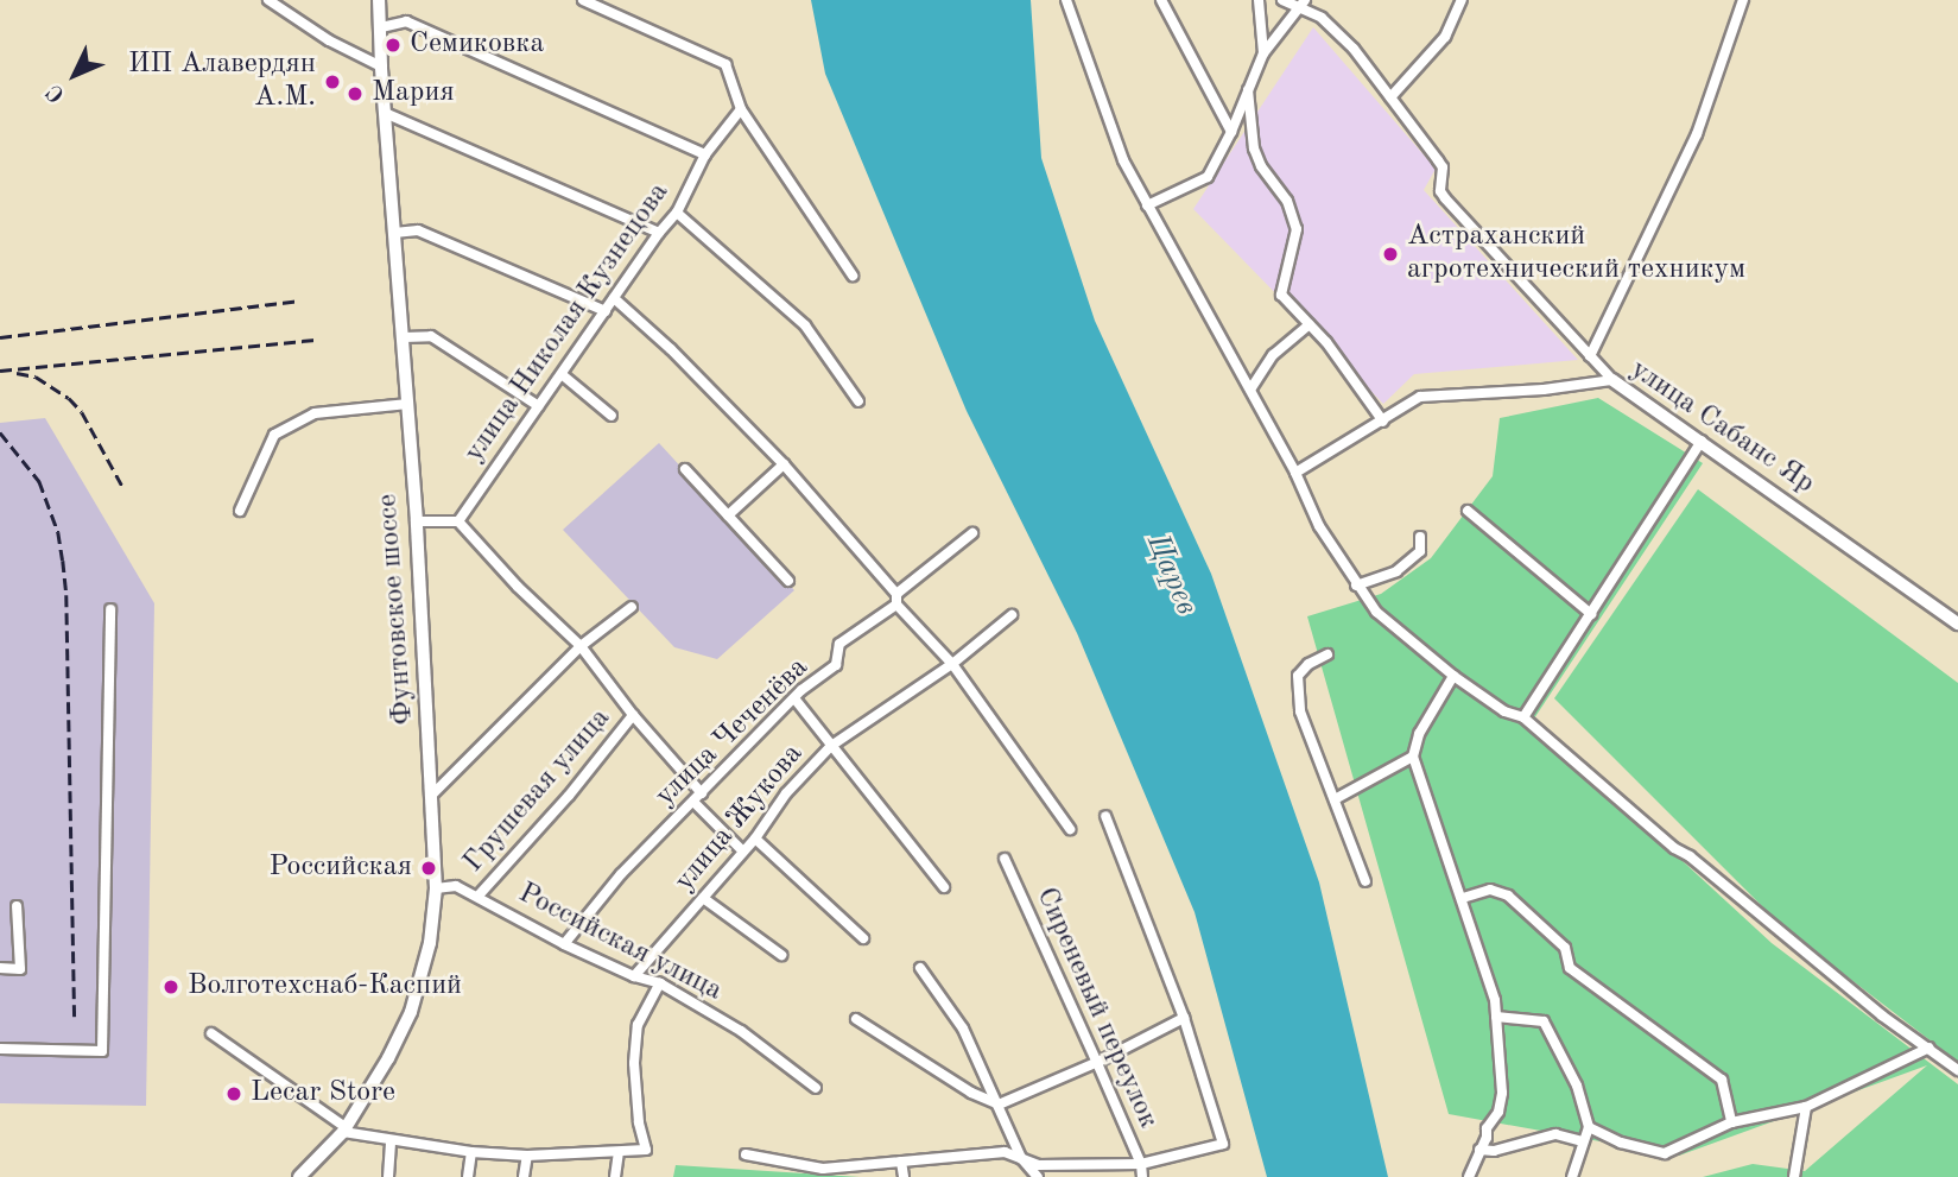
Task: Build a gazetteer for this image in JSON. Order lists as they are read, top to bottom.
{
  "streets": {
    "street": [
      "улица Николая Кузнецова",
      "улица Сабанс Яр",
      "Фунтовское шоссе",
      "улица Чеченёва",
      "Грушевая улица",
      "улица Жукова",
      "Российская улица",
      "Сиреневый переулок"
    ]
  },
  "crossings": [
    ["Фунтовское шоссе", "Российская улица"],
    ["улица Чеченёва", "Российская улица"],
    ["Грушевая улица", "Российская улица"],
    ["улица Жукова", "Российская улица"]
  ],
  "water": ["Царев"],
  "places": [
    "Семиковка",
    "ИП Алавердян А.М.",
    "Мария",
    "Астраханский агротехнический техникум",
    "Российская",
    "Волготехснаб-Каспий",
    "Lecar Store"
  ],
  "north": "bottom left"
}
